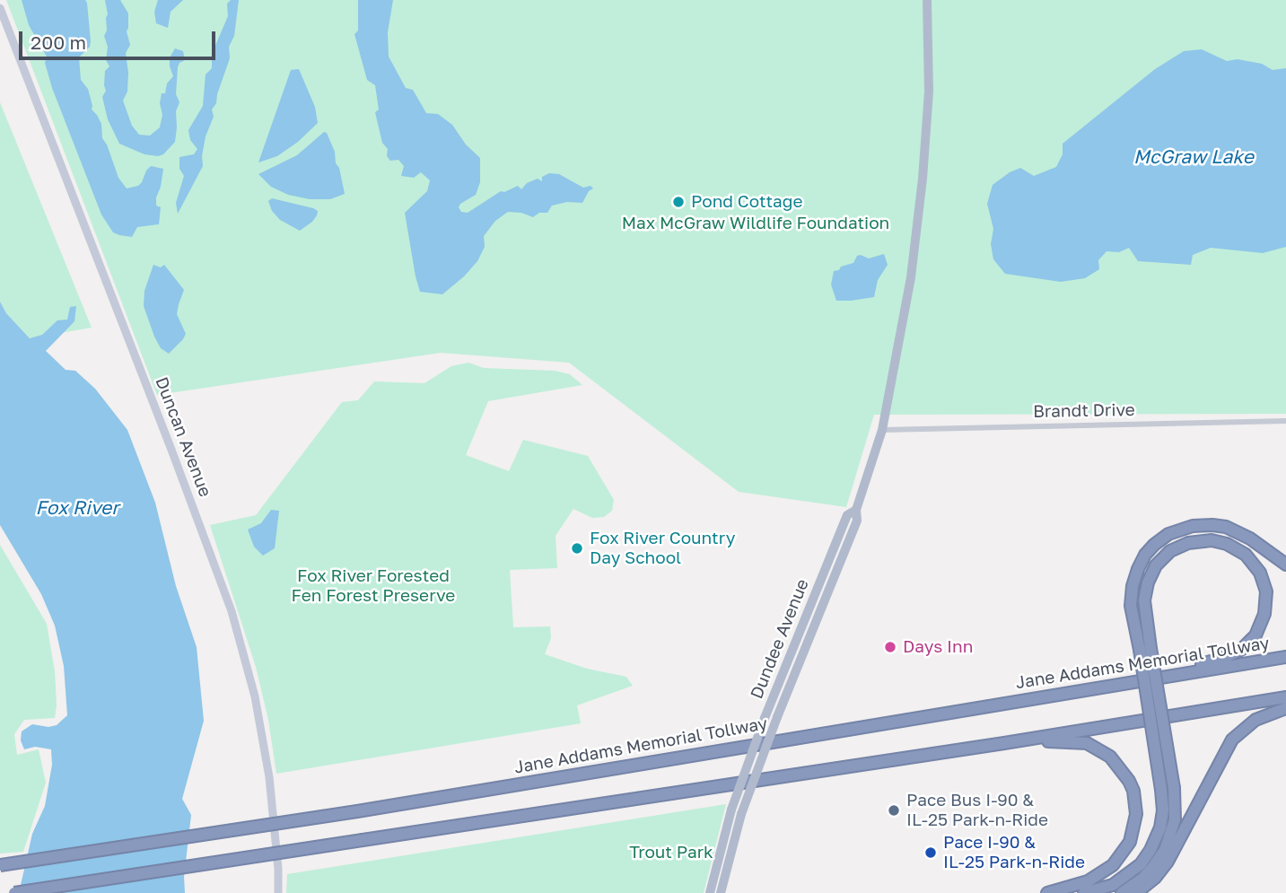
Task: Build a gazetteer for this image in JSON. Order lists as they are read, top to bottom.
{
  "streets": {
    "highway": ["Jane Addams Memorial Tollway"],
    "main road": ["Dundee Avenue"],
    "street": ["Brandt Drive", "Duncan Avenue"]
  },
  "crossings": [
    ["Brandt Drive", "Dundee Avenue"]
  ],
  "water": ["McGraw Lake", "Fox River"],
  "parks": ["Max McGraw Wildlife Foundation", "Fox River Forested Fen Forest Preserve", "Trout Park"],
  "places": [
    "Pond Cottage",
    "Fox River Country Day School",
    "Days Inn",
    "Pace Bus I-90 & IL-25 Park-n-Ride",
    "Pace I-90 & IL-25 Park-n-Ride"
  ],
  "scale_bar": "200 m"
}
